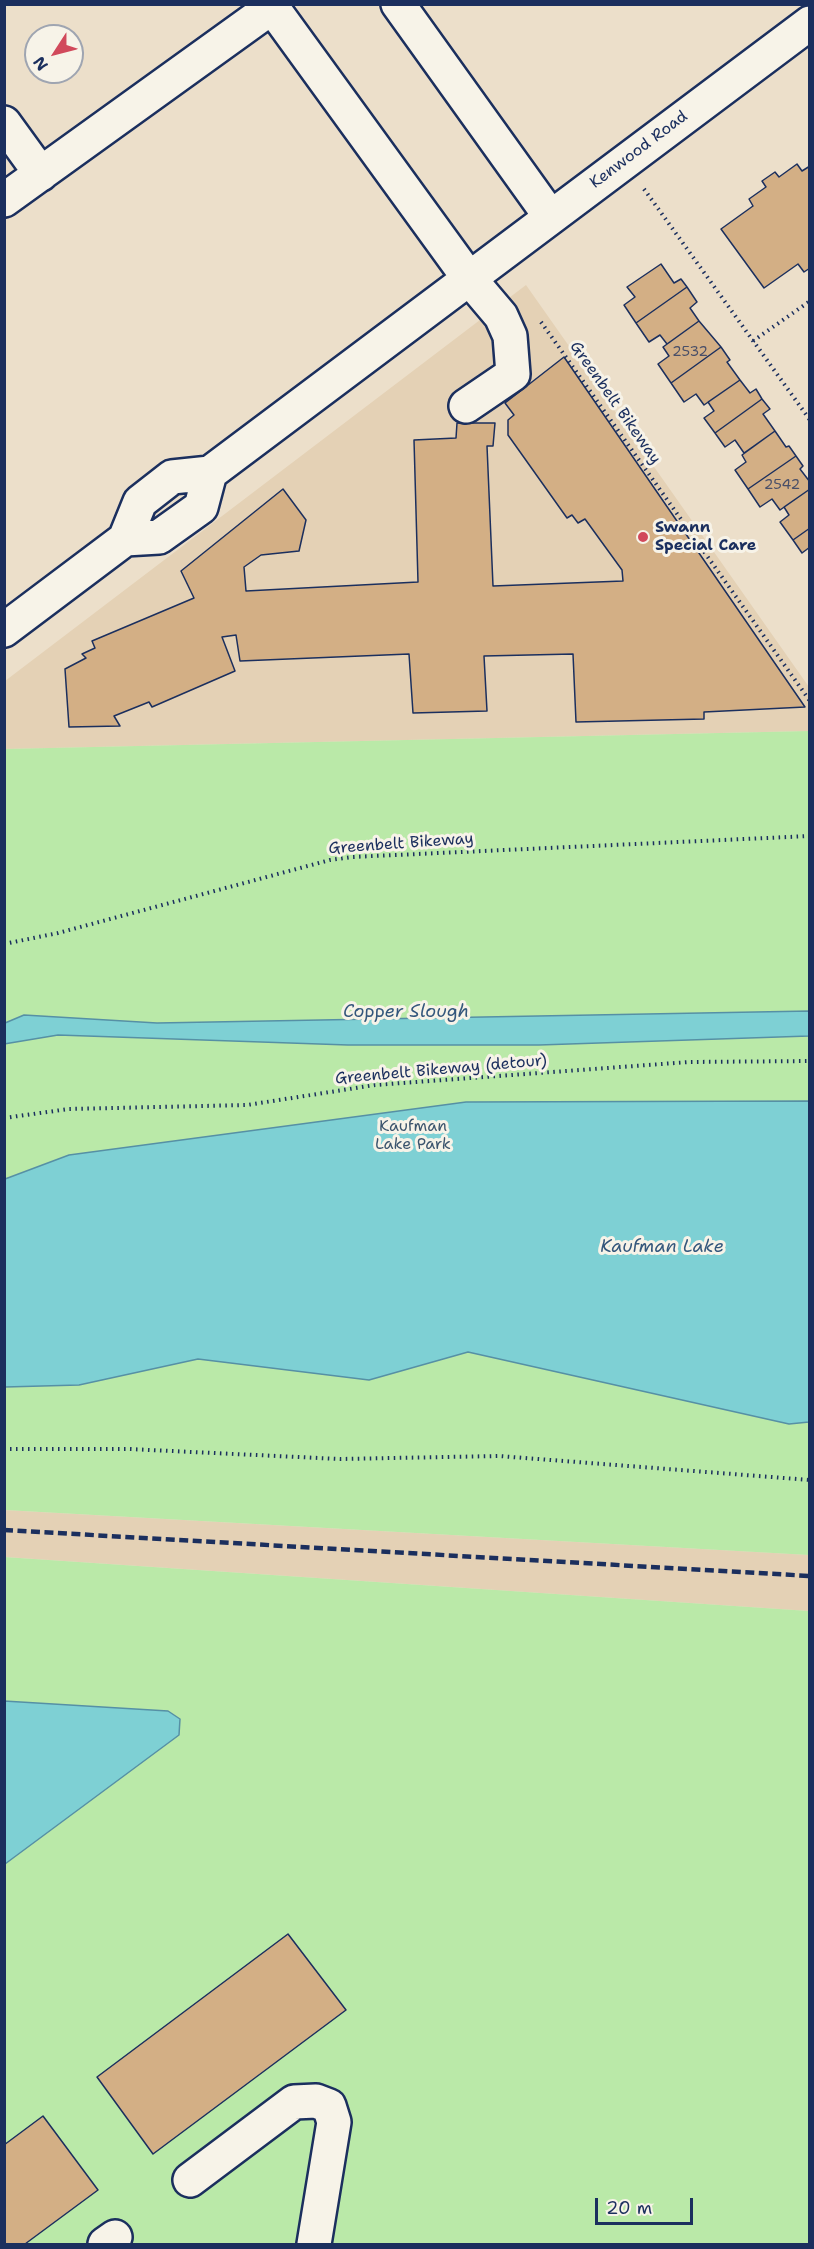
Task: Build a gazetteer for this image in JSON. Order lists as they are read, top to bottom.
{
  "streets": {
    "street": ["Kenwood Road"],
    "path": ["Greenbelt Bikeway", "Greenbelt Bikeway (detour)"]
  },
  "water": ["Copper Slough", "Kaufman Lake"],
  "parks": ["Kaufman Lake Park"],
  "places": ["Swann Special Care"],
  "house_numbers": ["2532", "2542"],
  "scale_bar": "20 m",
  "north": "bottom left"
}
